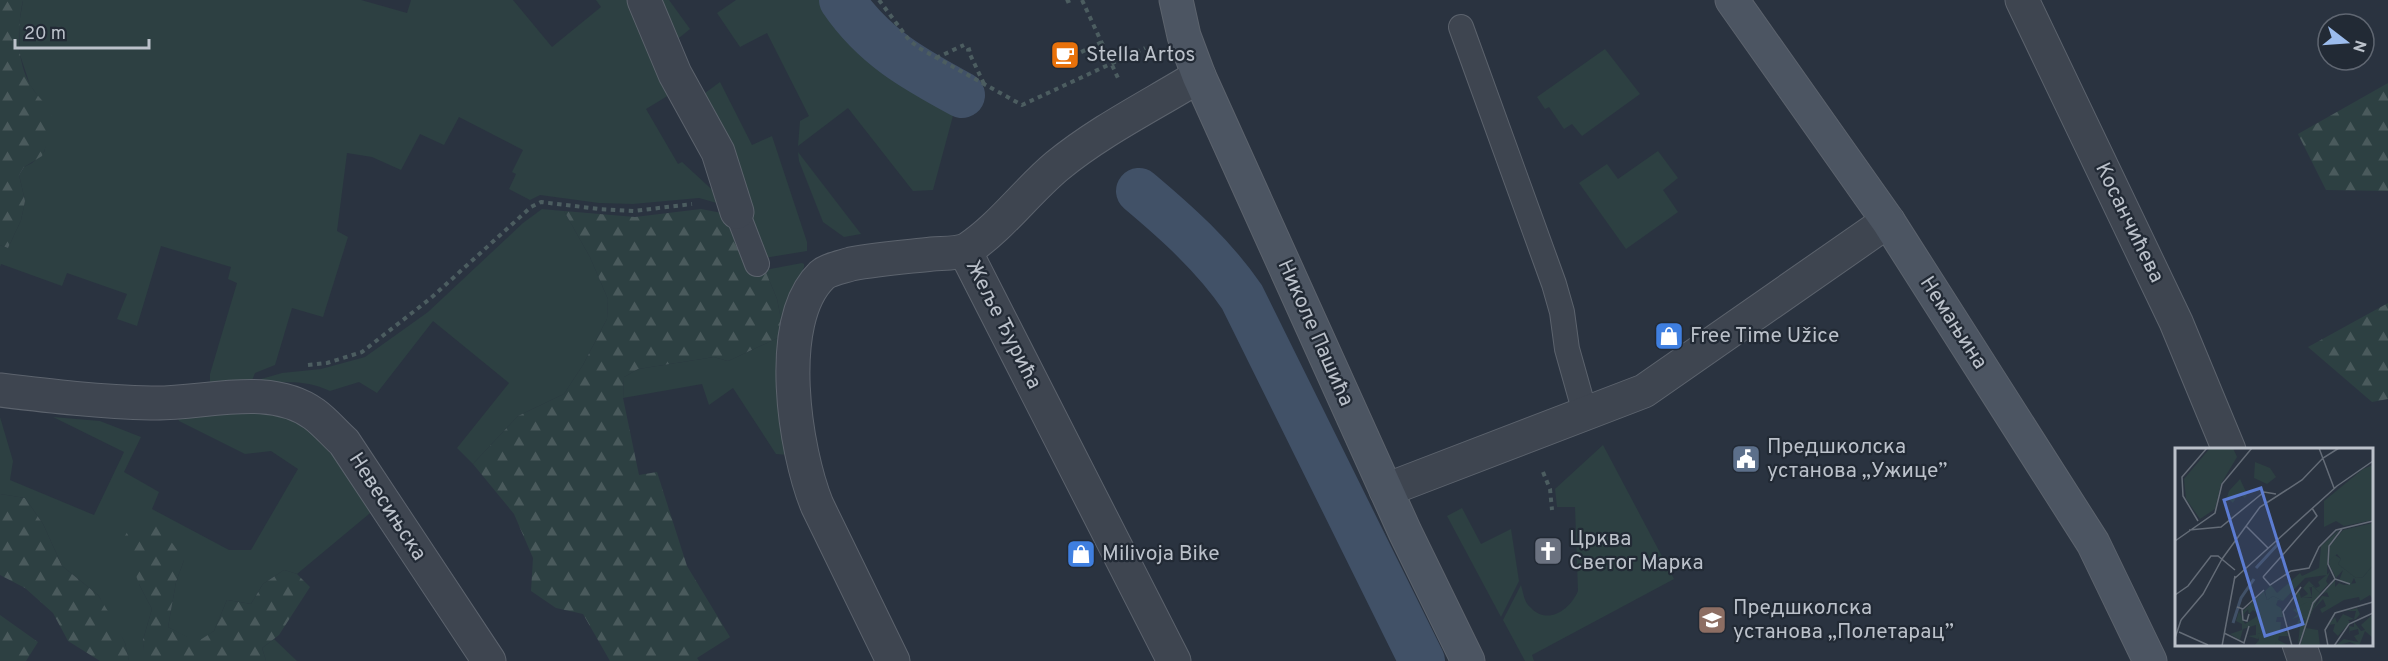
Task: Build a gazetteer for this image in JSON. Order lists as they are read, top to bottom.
{
  "streets": {
    "main road": ["Немањина", "Николе Пашића"],
    "street": ["Косанчићева", "Жеље Ђурића", "Невесињска"]
  },
  "crossings": [
    ["Жеље Ђурића", "Николе Пашића"]
  ],
  "places": {
    "cafe": ["Stella Artos"],
    "shop": ["Free Time Užice", "Milivoja Bike"],
    "public building": ["Предшколска установа „Ужице”"],
    "church": ["Црква Светог Марка"],
    "school or university": ["Предшколска установа „Полетарац”"]
  },
  "scale_bar": "20 m",
  "north": "right"
}
